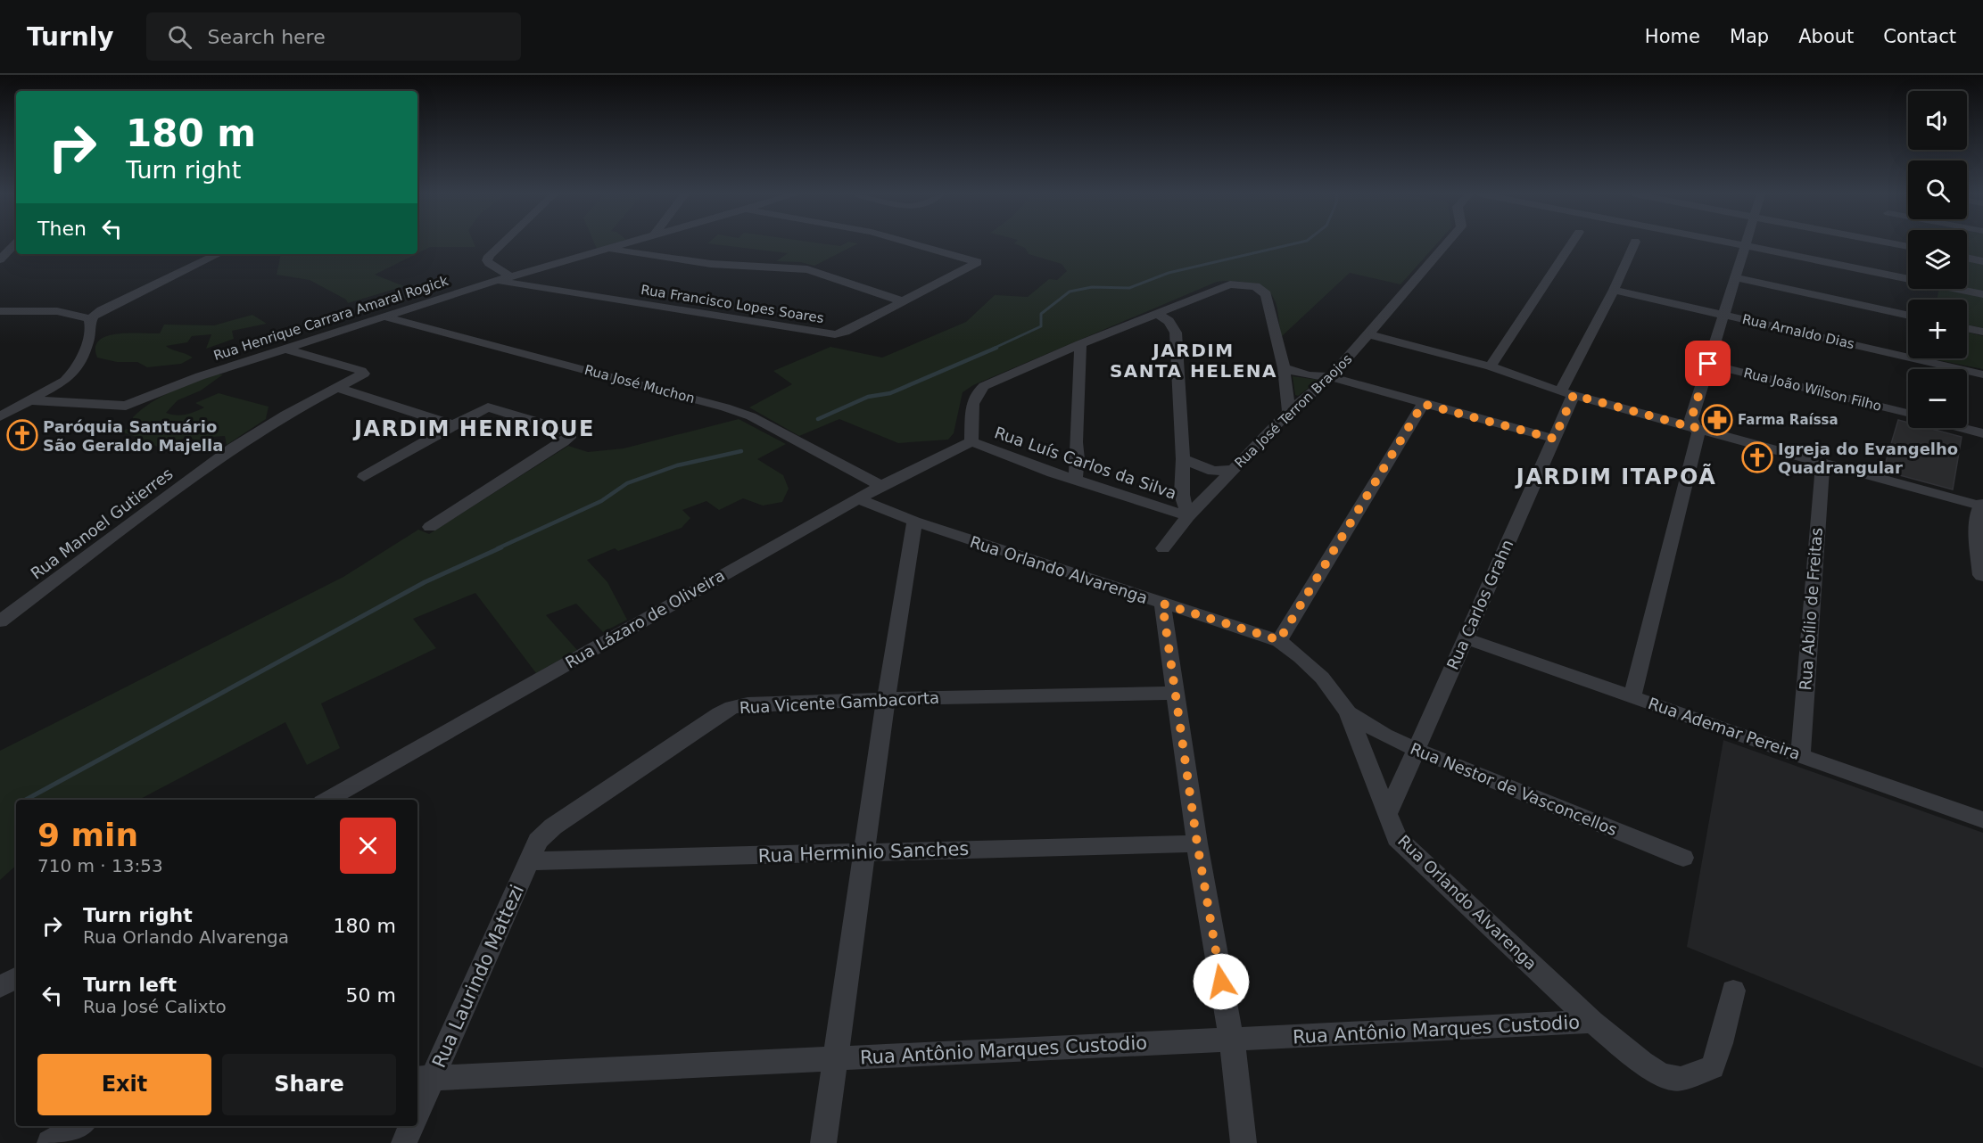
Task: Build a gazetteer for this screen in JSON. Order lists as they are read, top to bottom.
{
  "streets": {
    "street": [
      "Rua Francisco Lopes Soares",
      "Rua Henrique Carrara Amaral Rogick",
      "Rua Arnaldo Dias",
      "Rua José Muchon",
      "Rua João Wilson Filho",
      "Rua José Terron Braojos",
      "Rua Luís Carlos da Silva",
      "Rua Manoel Gutierres",
      "Rua Orlando Alvarenga",
      "Rua Carlos Grahn",
      "Rua Abílio de Freitas",
      "Rua Lázaro de Oliveira",
      "Rua Vicente Gambacorta",
      "Rua Ademar Pereira",
      "Rua Nestor de Vasconcellos",
      "Rua Herminio Sanches",
      "Rua Laurindo Mattezi",
      "Rua Antônio Marques Custodio"
    ]
  },
  "crossings": [
    ["Rua Francisco Lopes Soares", "Rua Henrique Carrara Amaral Rogick"],
    ["Rua Henrique Carrara Amaral Rogick", "Rua José Muchon"],
    ["Rua Henrique Carrara Amaral Rogick", "Rua Manoel Gutierres"],
    ["Rua Arnaldo Dias", "Rua Carlos Grahn"],
    ["Rua José Muchon", "Rua Lázaro de Oliveira"],
    ["Rua José Terron Braojos", "Rua Luís Carlos da Silva"],
    ["Rua Luís Carlos da Silva", "Rua Lázaro de Oliveira"],
    ["Rua Orlando Alvarenga", "Rua Carlos Grahn"],
    ["Rua Orlando Alvarenga", "Rua Lázaro de Oliveira"],
    ["Rua Orlando Alvarenga", "Rua Nestor de Vasconcellos"],
    ["Rua Orlando Alvarenga", "Rua Antônio Marques Custodio"],
    ["Rua Carlos Grahn", "Rua Ademar Pereira"],
    ["Rua Carlos Grahn", "Rua Nestor de Vasconcellos"],
    ["Rua Abílio de Freitas", "Rua Ademar Pereira"],
    ["Rua Vicente Gambacorta", "Rua Laurindo Mattezi"],
    ["Rua Herminio Sanches", "Rua Laurindo Mattezi"],
    ["Rua Laurindo Mattezi", "Rua Antônio Marques Custodio"]
  ],
  "districts": ["JARDIM SANTA HELENA", "JARDIM HENRIQUE", "JARDIM ITAPOÃ"],
  "places": {
    "pharmacy": ["Farma Raíssa"],
    "church": ["Paróquia Santuário São Geraldo Majella", "Igreja do Evangelho Quadrangular"]
  },
  "page": {
    "header": "Turnly",
    "search": "Search here",
    "nav": [
      "Home",
      "Map",
      "About",
      "Contact"
    ],
    "map_buttons": ["+", "−"],
    "turn": ["180 m", "Turn right"],
    "then": "Then",
    "heading": ["9 min", "710 m · 13:53"],
    "list": [
      {
        "name": "Turn right",
        "note": "Rua Orlando Alvarenga",
        "value": "180 m"
      },
      {
        "name": "Turn left",
        "note": "Rua José Calixto",
        "value": "50 m"
      }
    ],
    "buttons": ["Exit", "Share"]
  }
}
